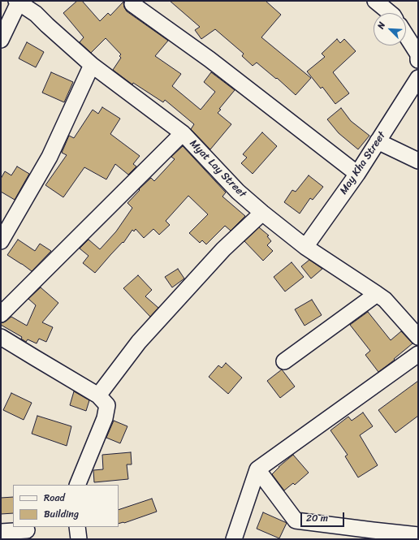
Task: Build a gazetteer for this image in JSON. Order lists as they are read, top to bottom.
{
  "streets": {
    "street": ["May Kha Street", "Myat Lay Street"]
  },
  "crossings": [
    ["May Kha Street", "Myat Lay Street"]
  ],
  "legend": ["Road", "Building"],
  "scale_bar": "20 m",
  "north": "top left"
}
